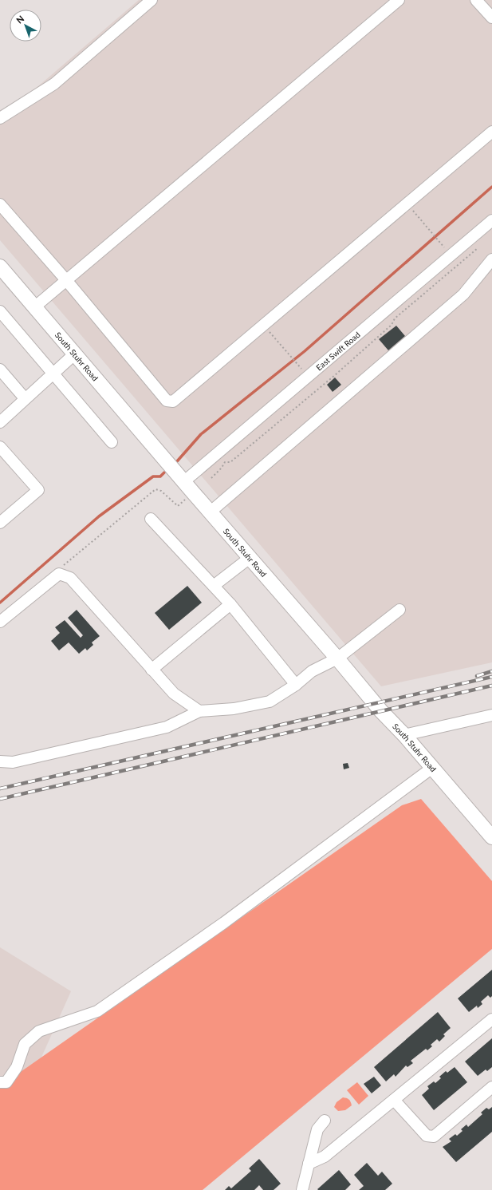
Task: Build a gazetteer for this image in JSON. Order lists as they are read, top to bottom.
{
  "streets": {
    "main road": ["South Stuhr Road"],
    "street": ["East Swift Road"]
  },
  "crossings": [
    ["East Swift Road", "South Stuhr Road"]
  ],
  "north": "top left"
}
